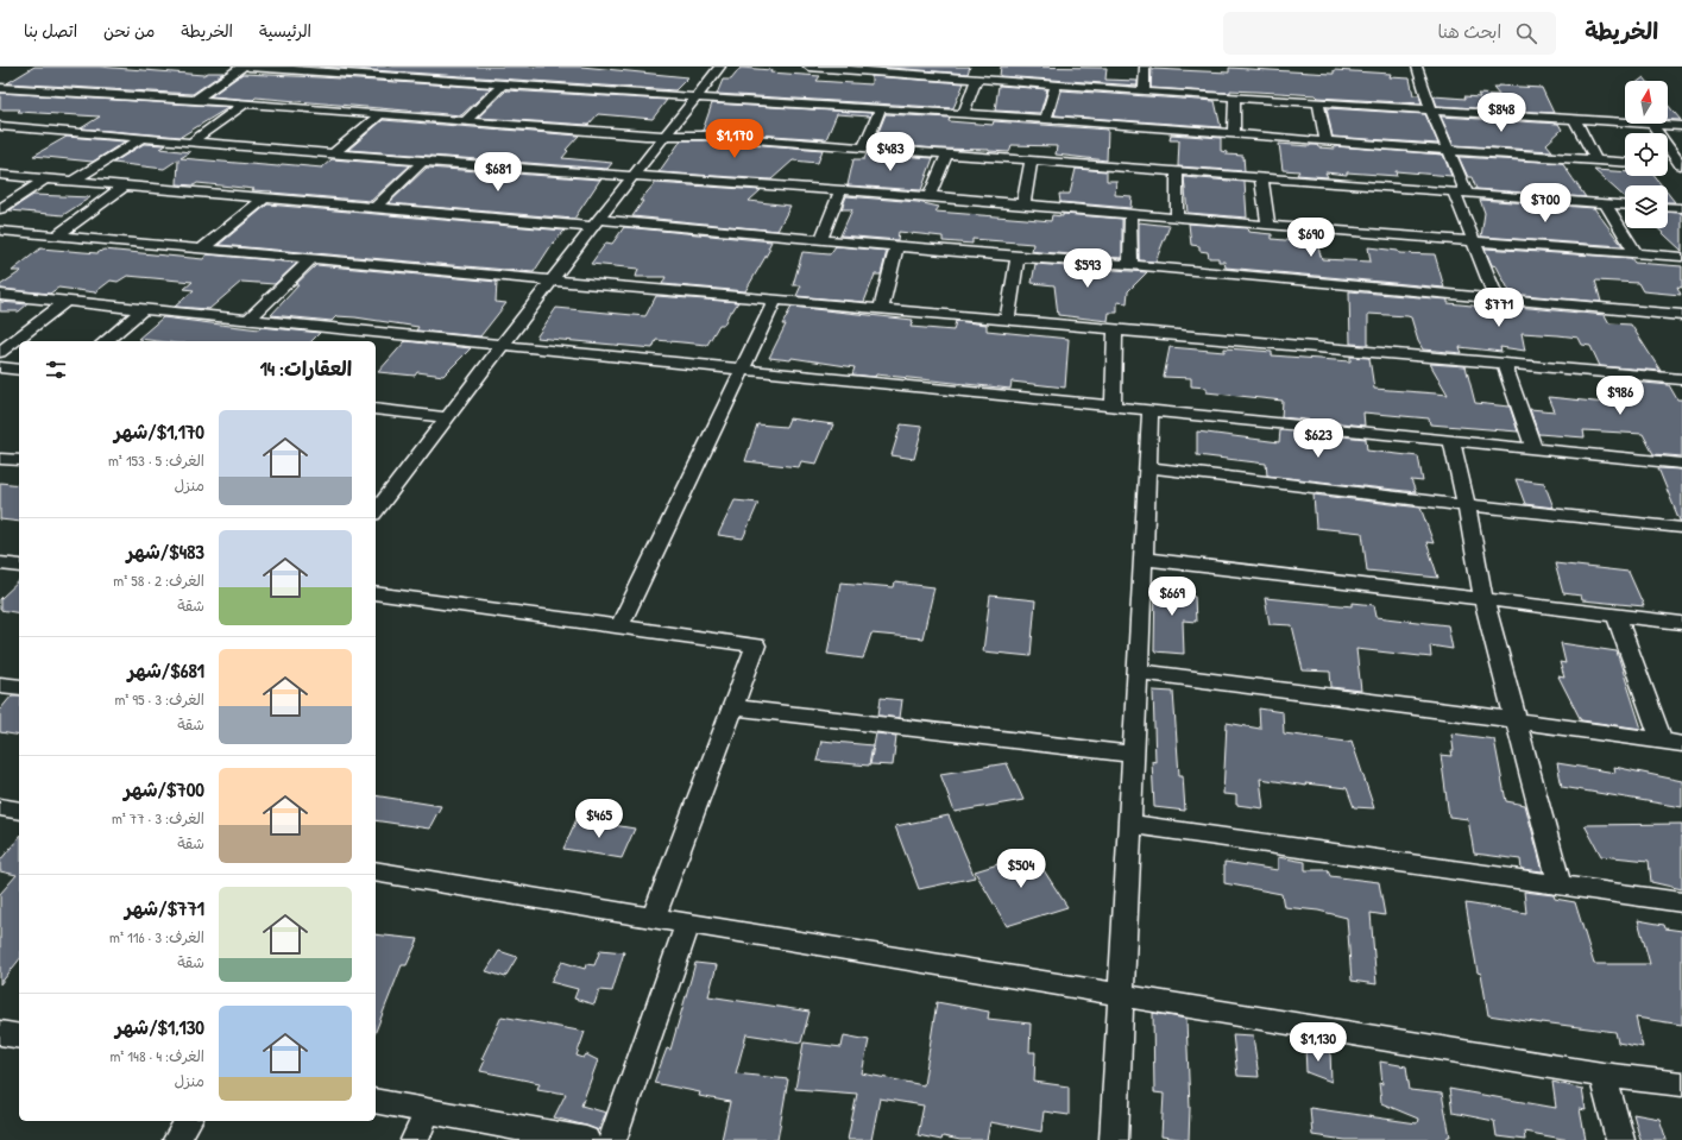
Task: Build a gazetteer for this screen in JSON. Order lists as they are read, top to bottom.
{
  "north": "top",
  "page": {
    "header": "الخريطة",
    "search": "ابحث هنا",
    "nav": [
      "الرئيسية",
      "الخريطة",
      "من نحن",
      "اتصل بنا"
    ],
    "price": [
      "$848",
      "$1,170",
      "$483",
      "$681",
      "$700",
      "$690",
      "$593",
      "$771",
      "$986",
      "$623",
      "$669",
      "$465",
      "$504",
      "$1,130"
    ],
    "heading": "العقارات: 14",
    "list": [
      {
        "name": "$1,170/شهر",
        "note": "الغرف: 5 · 153 m² · منزل"
      },
      {
        "name": "$483/شهر",
        "note": "الغرف: 2 · 58 m² · شقة"
      },
      {
        "name": "$681/شهر",
        "note": "الغرف: 3 · 95 m² · شقة"
      },
      {
        "name": "$700/شهر",
        "note": "الغرف: 3 · 77 m² · شقة"
      },
      {
        "name": "$771/شهر",
        "note": "الغرف: 3 · 116 m² · شقة"
      },
      {
        "name": "$1,130/شهر",
        "note": "الغرف: 4 · 148 m² · منزل"
      }
    ]
  }
}
